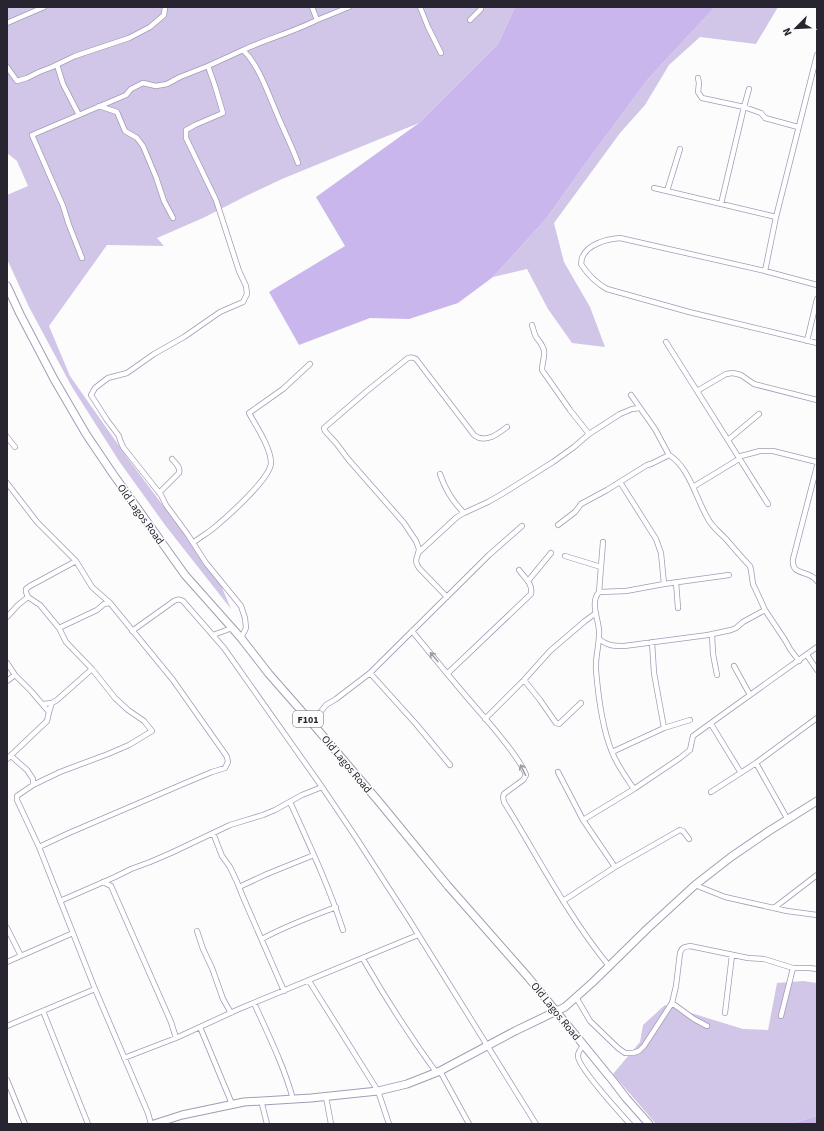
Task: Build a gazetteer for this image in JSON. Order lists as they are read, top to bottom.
{
  "streets": {
    "main road": ["Old Lagos Road", "F101"]
  },
  "north": "bottom left"
}
